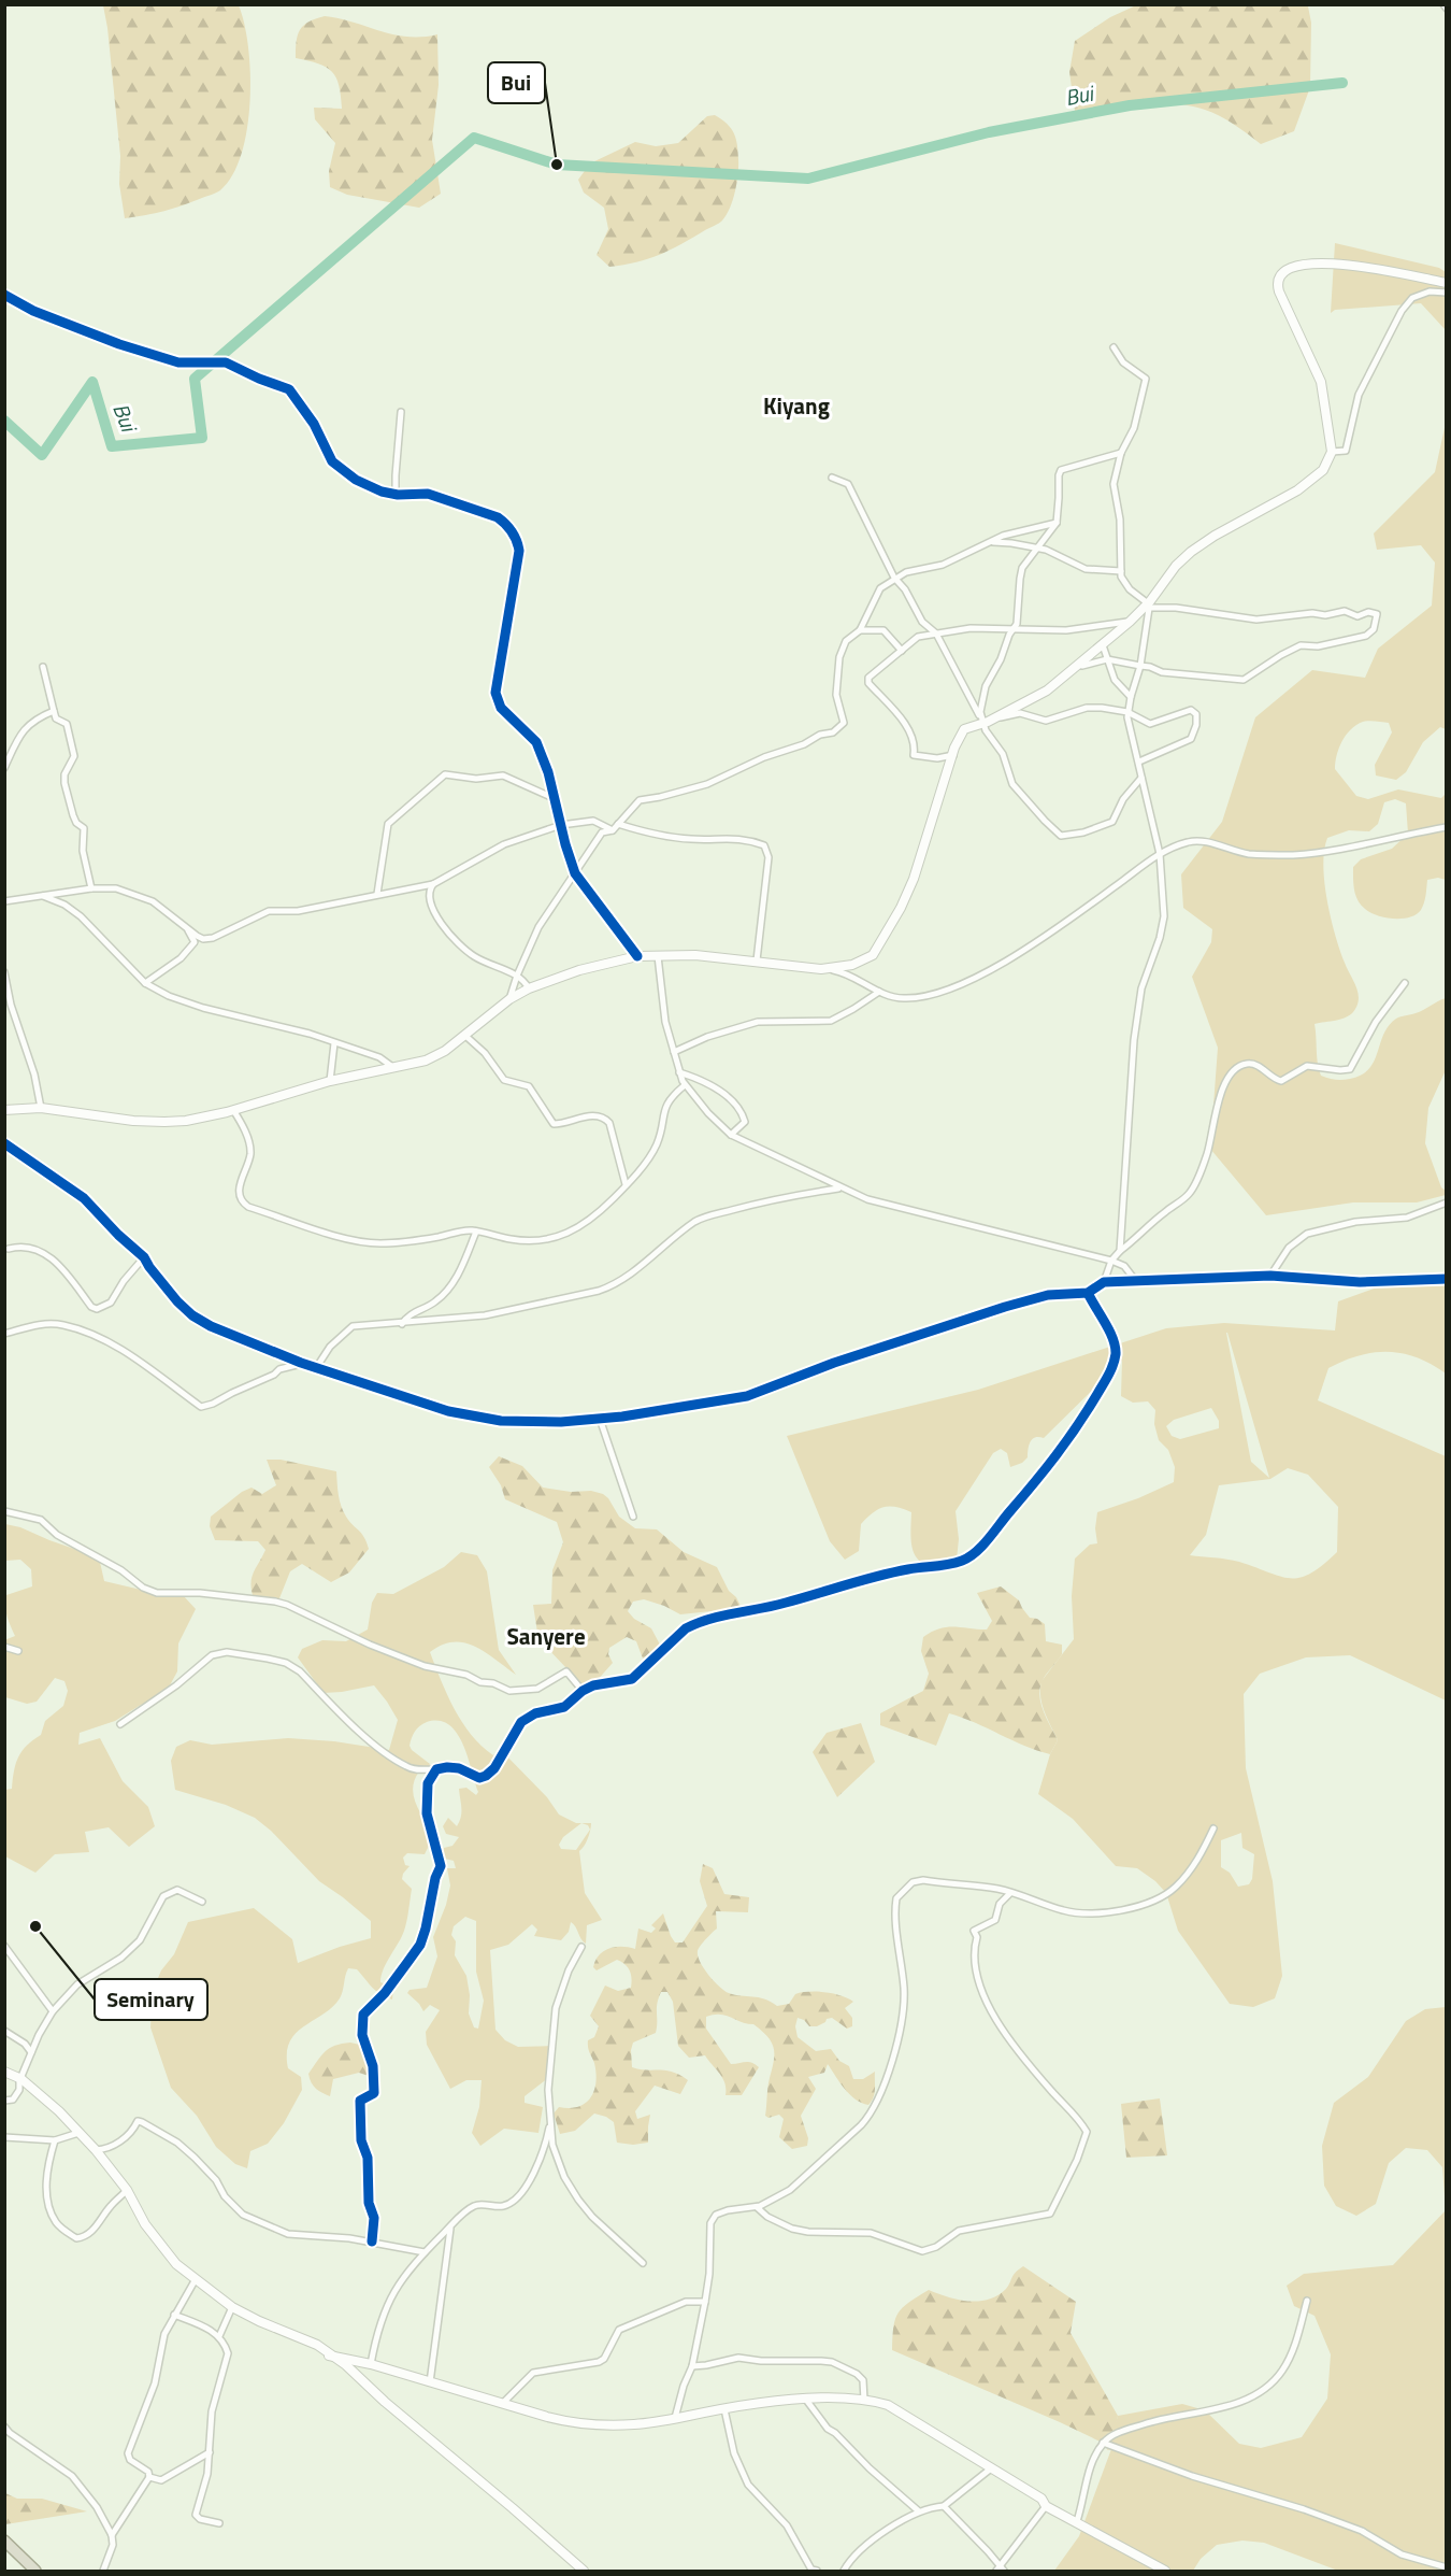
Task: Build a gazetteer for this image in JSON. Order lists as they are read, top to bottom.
{
  "districts": ["Kiyang", "Sanyere"],
  "water": ["Bui"],
  "places": ["Bui", "Seminary"]
}
